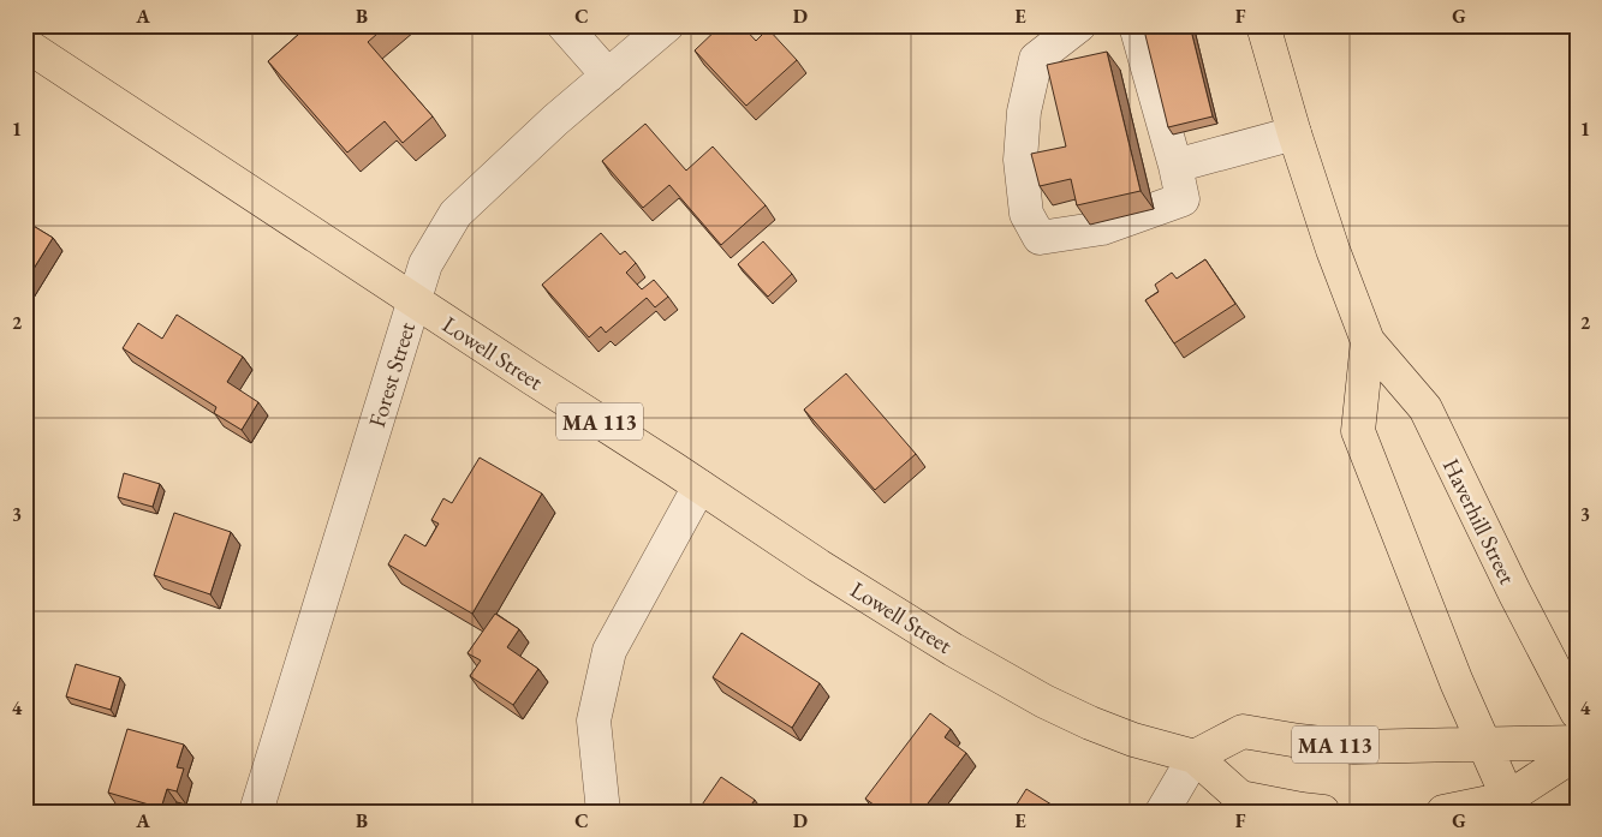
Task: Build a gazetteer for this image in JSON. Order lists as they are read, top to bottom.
{
  "streets": {
    "main road": ["Lowell Street", "MA 113", "Haverhill Street"],
    "street": ["Forest Street"]
  },
  "crossings": [
    ["Lowell Street", "Forest Street"],
    ["Lowell Street", "MA 113"],
    ["MA 113", "Haverhill Street"]
  ],
  "grid": {
    "columns": [
      "A",
      "B",
      "C",
      "D",
      "E",
      "F",
      "G"
    ],
    "rows": [
      "1",
      "2",
      "3",
      "4"
    ]
  }
}
